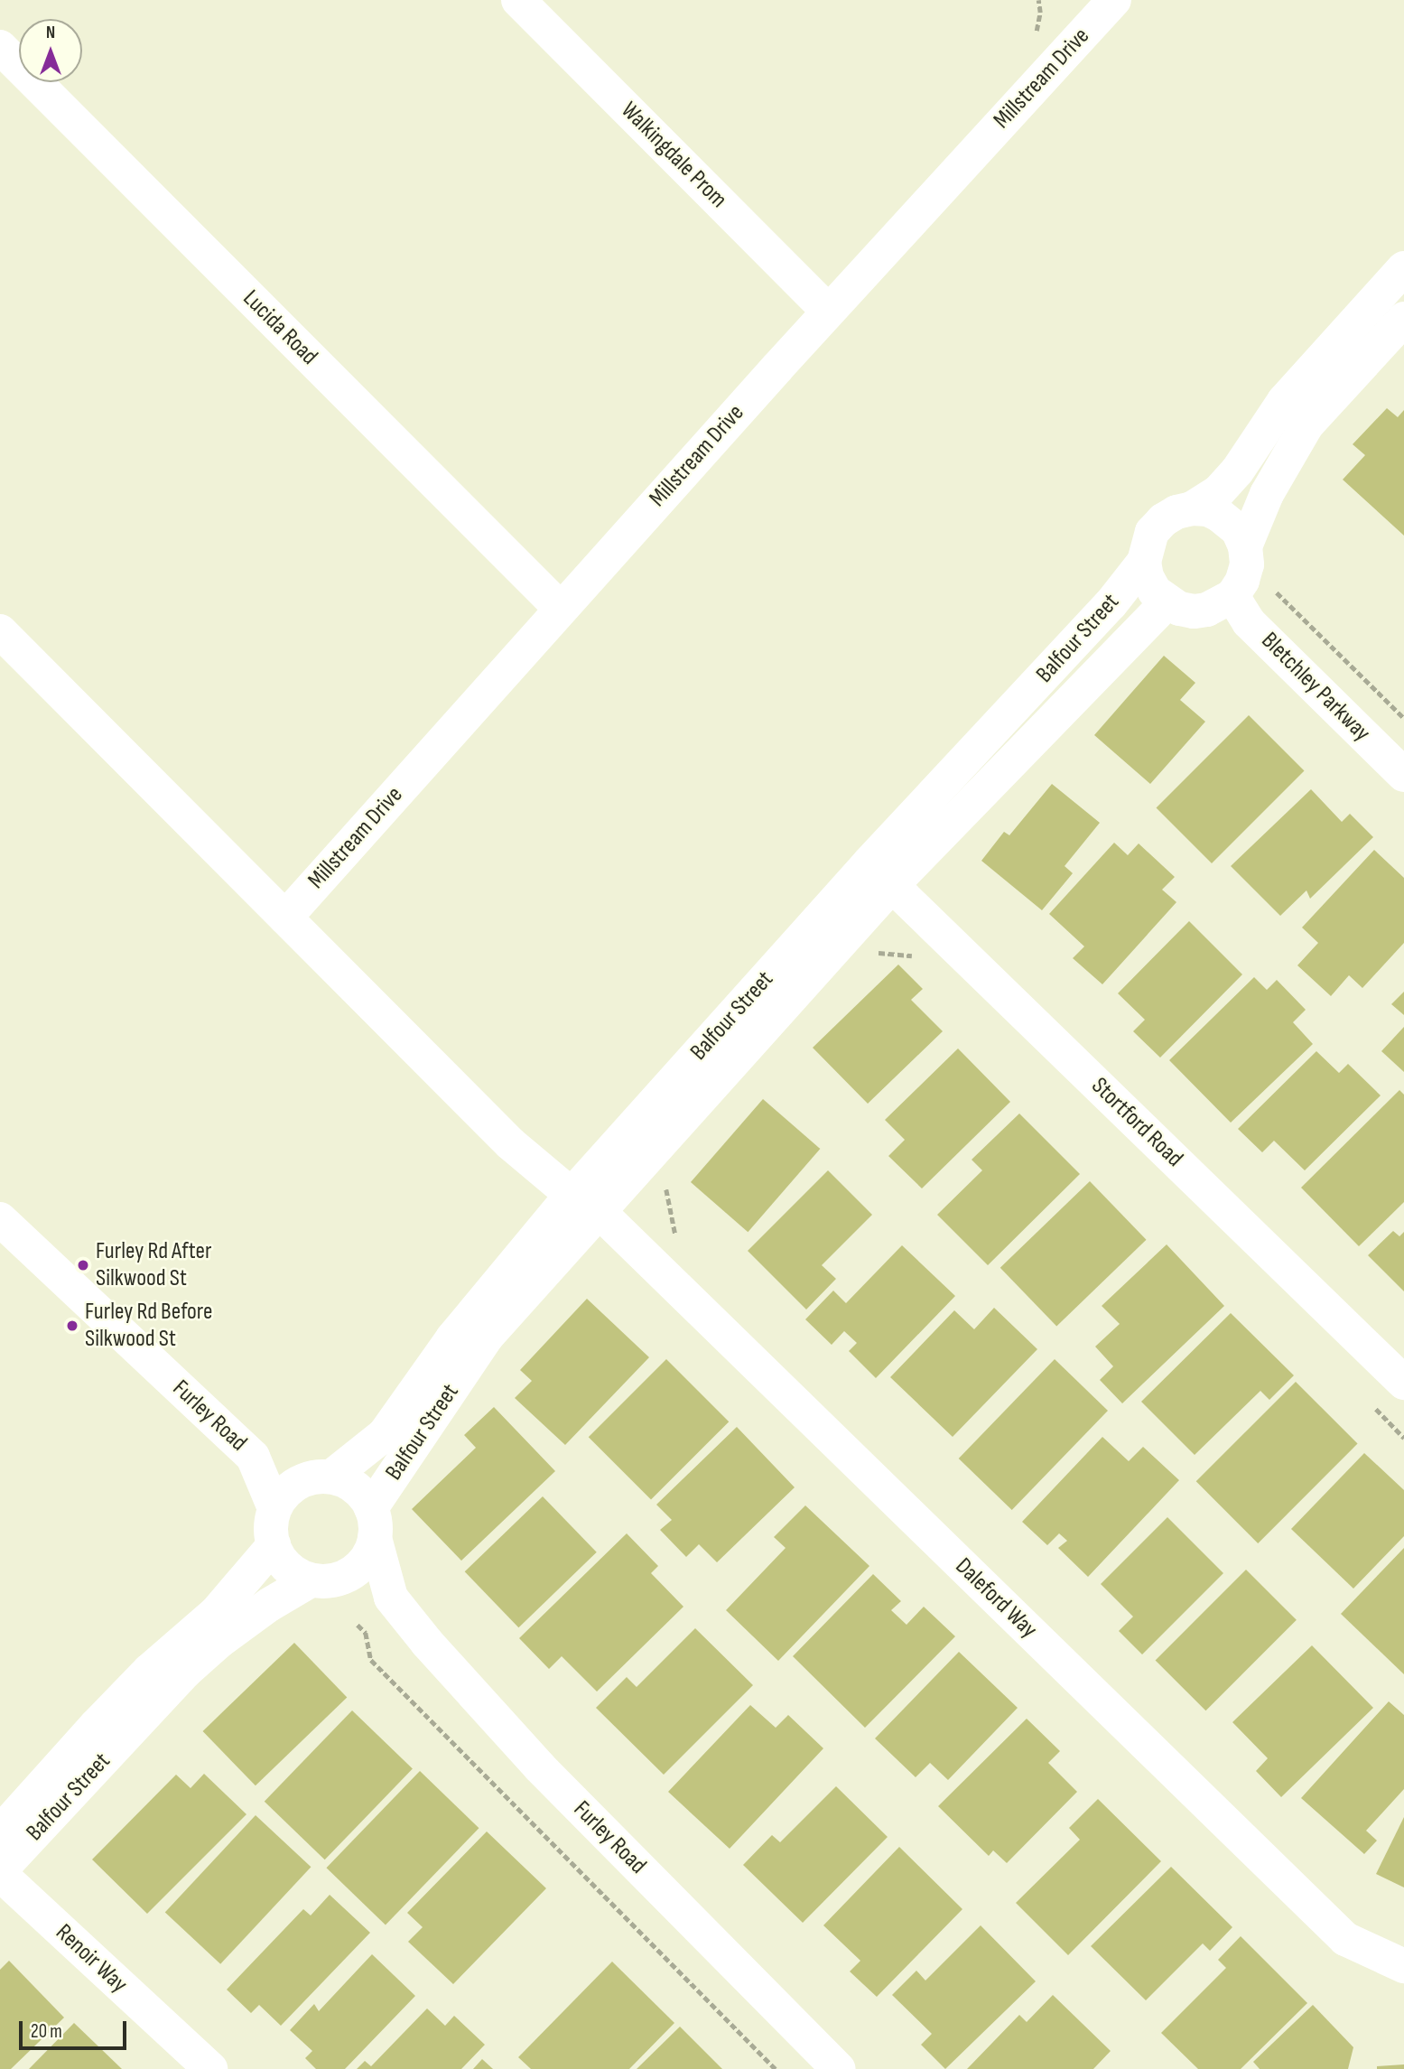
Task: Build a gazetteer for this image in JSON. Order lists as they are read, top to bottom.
{
  "streets": {
    "street": [
      "Millstream Drive",
      "Walkingdale Prom",
      "Lucida Road",
      "Balfour Street",
      "Bletchley Parkway",
      "Stortford Road",
      "Furley Road",
      "Daleford Way",
      "Renoir Way"
    ]
  },
  "crossings": [
    ["Millstream Drive", "Walkingdale Prom"],
    ["Millstream Drive", "Lucida Road"],
    ["Balfour Street", "Bletchley Parkway"],
    ["Balfour Street", "Stortford Road"],
    ["Balfour Street", "Furley Road"],
    ["Balfour Street", "Daleford Way"],
    ["Balfour Street", "Renoir Way"]
  ],
  "places": ["Furley Rd After Silkwood St", "Furley Rd Before Silkwood St"],
  "scale_bar": "20 m",
  "north": "top"
}
